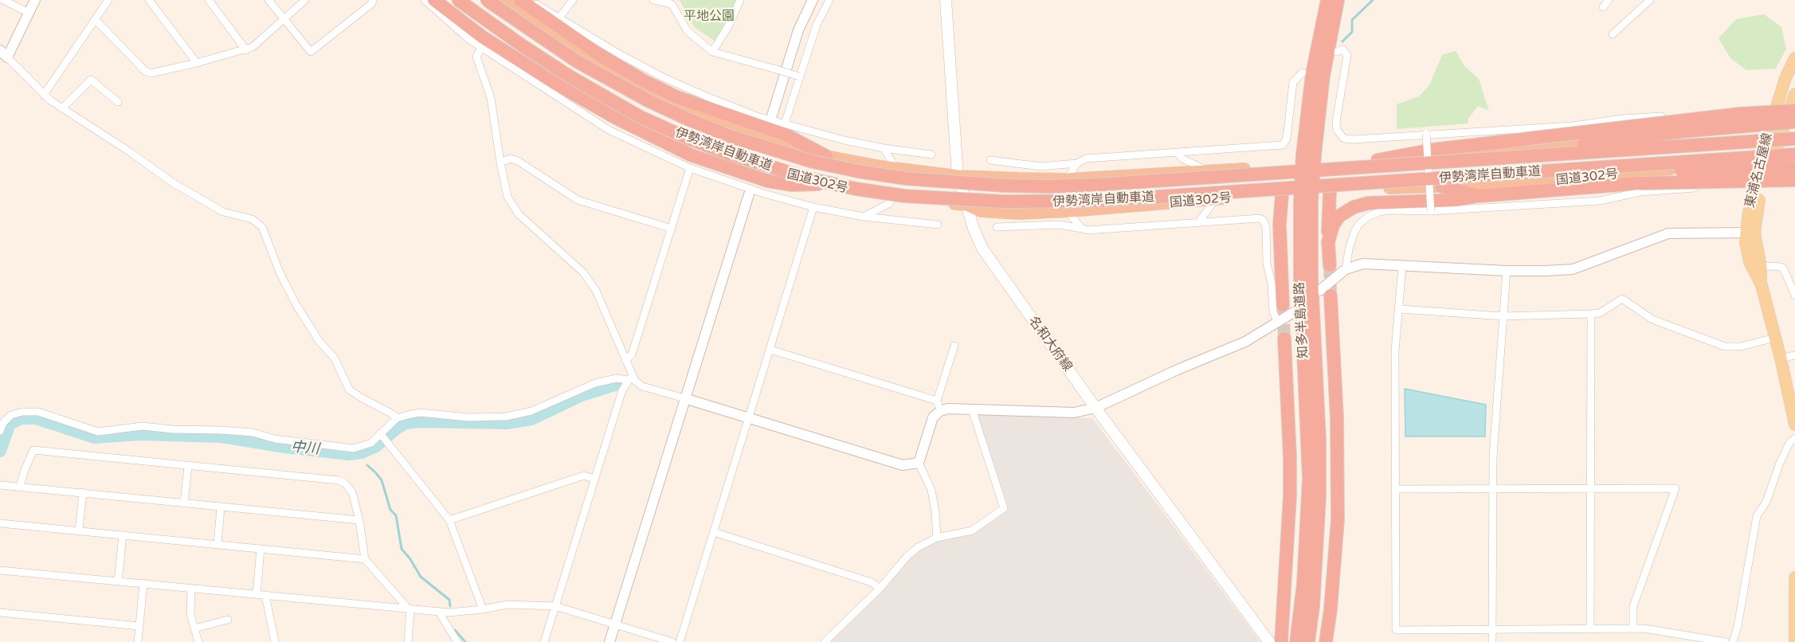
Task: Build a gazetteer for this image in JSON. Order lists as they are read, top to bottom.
{
  "streets": {
    "highway": ["伊勢湾岸自動車道", "国道302号", "知多半島道路"],
    "main road": ["東浦名古屋線", "名和大府線"]
  },
  "crossings": [
    ["東浦名古屋線", "国道302号"],
    ["国道302号", "名和大府線"]
  ],
  "water": ["中川"],
  "parks": ["平地公園"]
}
